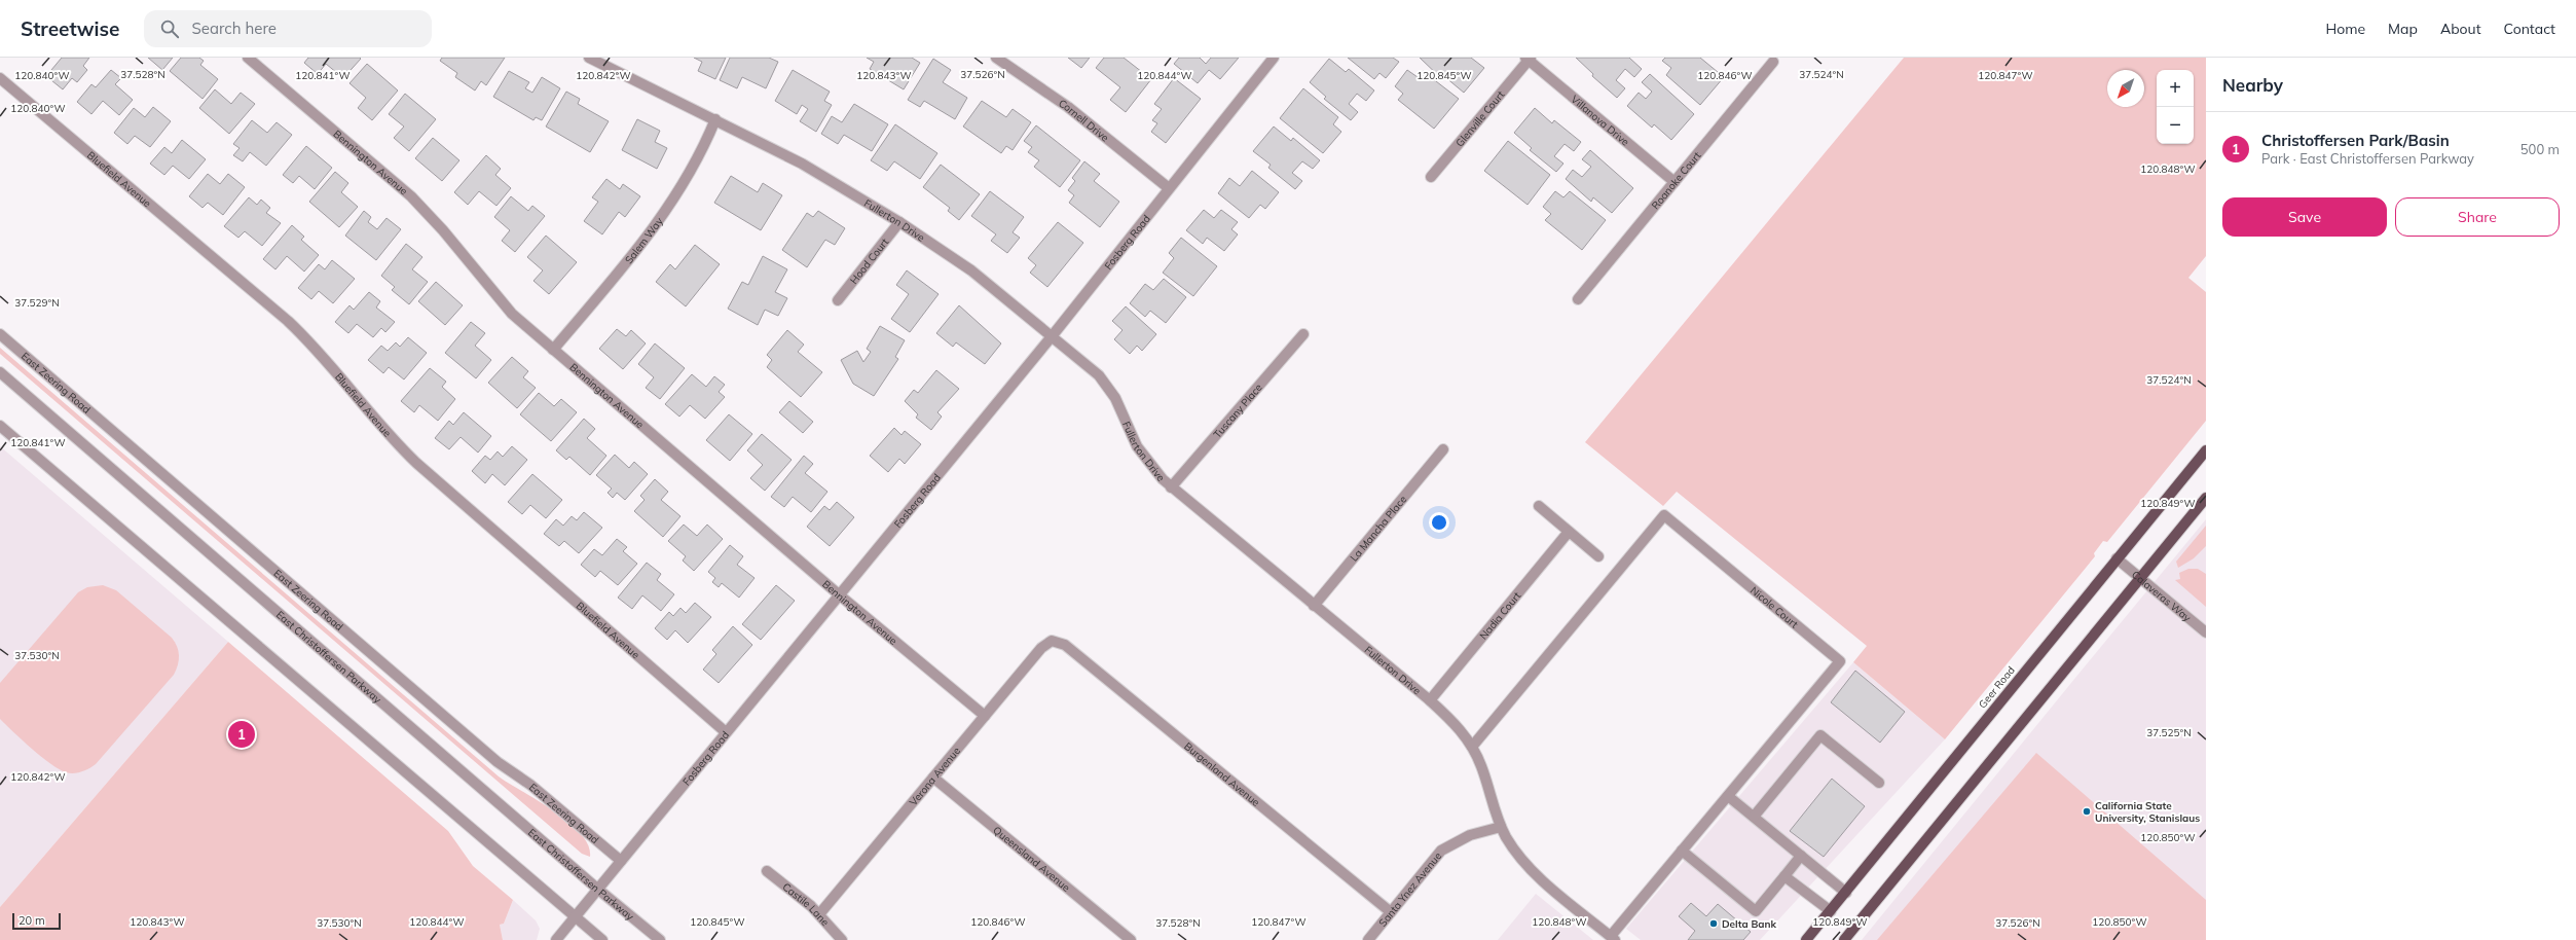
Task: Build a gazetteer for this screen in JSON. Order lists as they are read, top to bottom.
{
  "streets": {
    "main road": ["Geer Road"],
    "street": [
      "Glenville Court",
      "Villanova Drive",
      "Cornell Drive",
      "Bennington Avenue",
      "Bluefield Avenue",
      "Roanoke Court",
      "Fullerton Drive",
      "Salem Way",
      "Fosberg Road",
      "Hood Court",
      "East Zeering Road",
      "Tuscany Place",
      "La Mancha Place",
      "Calaveras Way",
      "Nicole Court",
      "Nadia Court",
      "East Christoffersen Parkway",
      "Burgenland Avenue",
      "Verona Avenue",
      "Queensland Avenue",
      "Santa Ynez Avenue",
      "Castile Lane"
    ]
  },
  "crossings": [
    ["Glenville Court", "Villanova Drive"],
    ["Villanova Drive", "Roanoke Court"],
    ["Cornell Drive", "Fosberg Road"],
    ["Bennington Avenue", "Salem Way"],
    ["Bennington Avenue", "Fosberg Road"],
    ["Bennington Avenue", "Verona Avenue"],
    ["Bluefield Avenue", "Fosberg Road"],
    ["Fullerton Drive", "Salem Way"],
    ["Fullerton Drive", "Fosberg Road"],
    ["Fullerton Drive", "Hood Court"],
    ["Fullerton Drive", "Tuscany Place"],
    ["Fullerton Drive", "La Mancha Place"],
    ["Fullerton Drive", "Nicole Court"],
    ["Fullerton Drive", "Nadia Court"],
    ["Fullerton Drive", "Santa Ynez Avenue"],
    ["Fosberg Road", "East Zeering Road"],
    ["Fosberg Road", "East Christoffersen Parkway"],
    ["Calaveras Way", "Geer Road"],
    ["Burgenland Avenue", "Verona Avenue"],
    ["Burgenland Avenue", "Santa Ynez Avenue"],
    ["Verona Avenue", "Queensland Avenue"],
    ["Verona Avenue", "Castile Lane"]
  ],
  "places": ["California State University, Stanislaus", "Delta Bank"],
  "scale_bar": "20 m",
  "north": "bottom left",
  "page": {
    "header": "Streetwise",
    "search": "Search here",
    "nav": [
      "Home",
      "Map",
      "About",
      "Contact"
    ],
    "heading": "Nearby",
    "map_buttons": ["+", "−"],
    "list": [
      {
        "mark": "1",
        "name": "Christoffersen Park/Basin",
        "note": "Park · East Christoffersen Parkway",
        "value": "500 m"
      }
    ],
    "buttons": ["Save", "Share"],
    "pins": "1",
    "scale": "20 m"
  },
  "coordinates": [
    "37.528°N",
    "37.526°N",
    "37.524°N",
    "120.840°W",
    "120.841°W",
    "120.842°W",
    "120.843°W",
    "120.844°W",
    "120.845°W",
    "120.846°W",
    "120.847°W",
    "120.848°W",
    "37.529°N",
    "120.849°W",
    "37.530°N",
    "37.525°N",
    "120.850°W"
  ]
}
